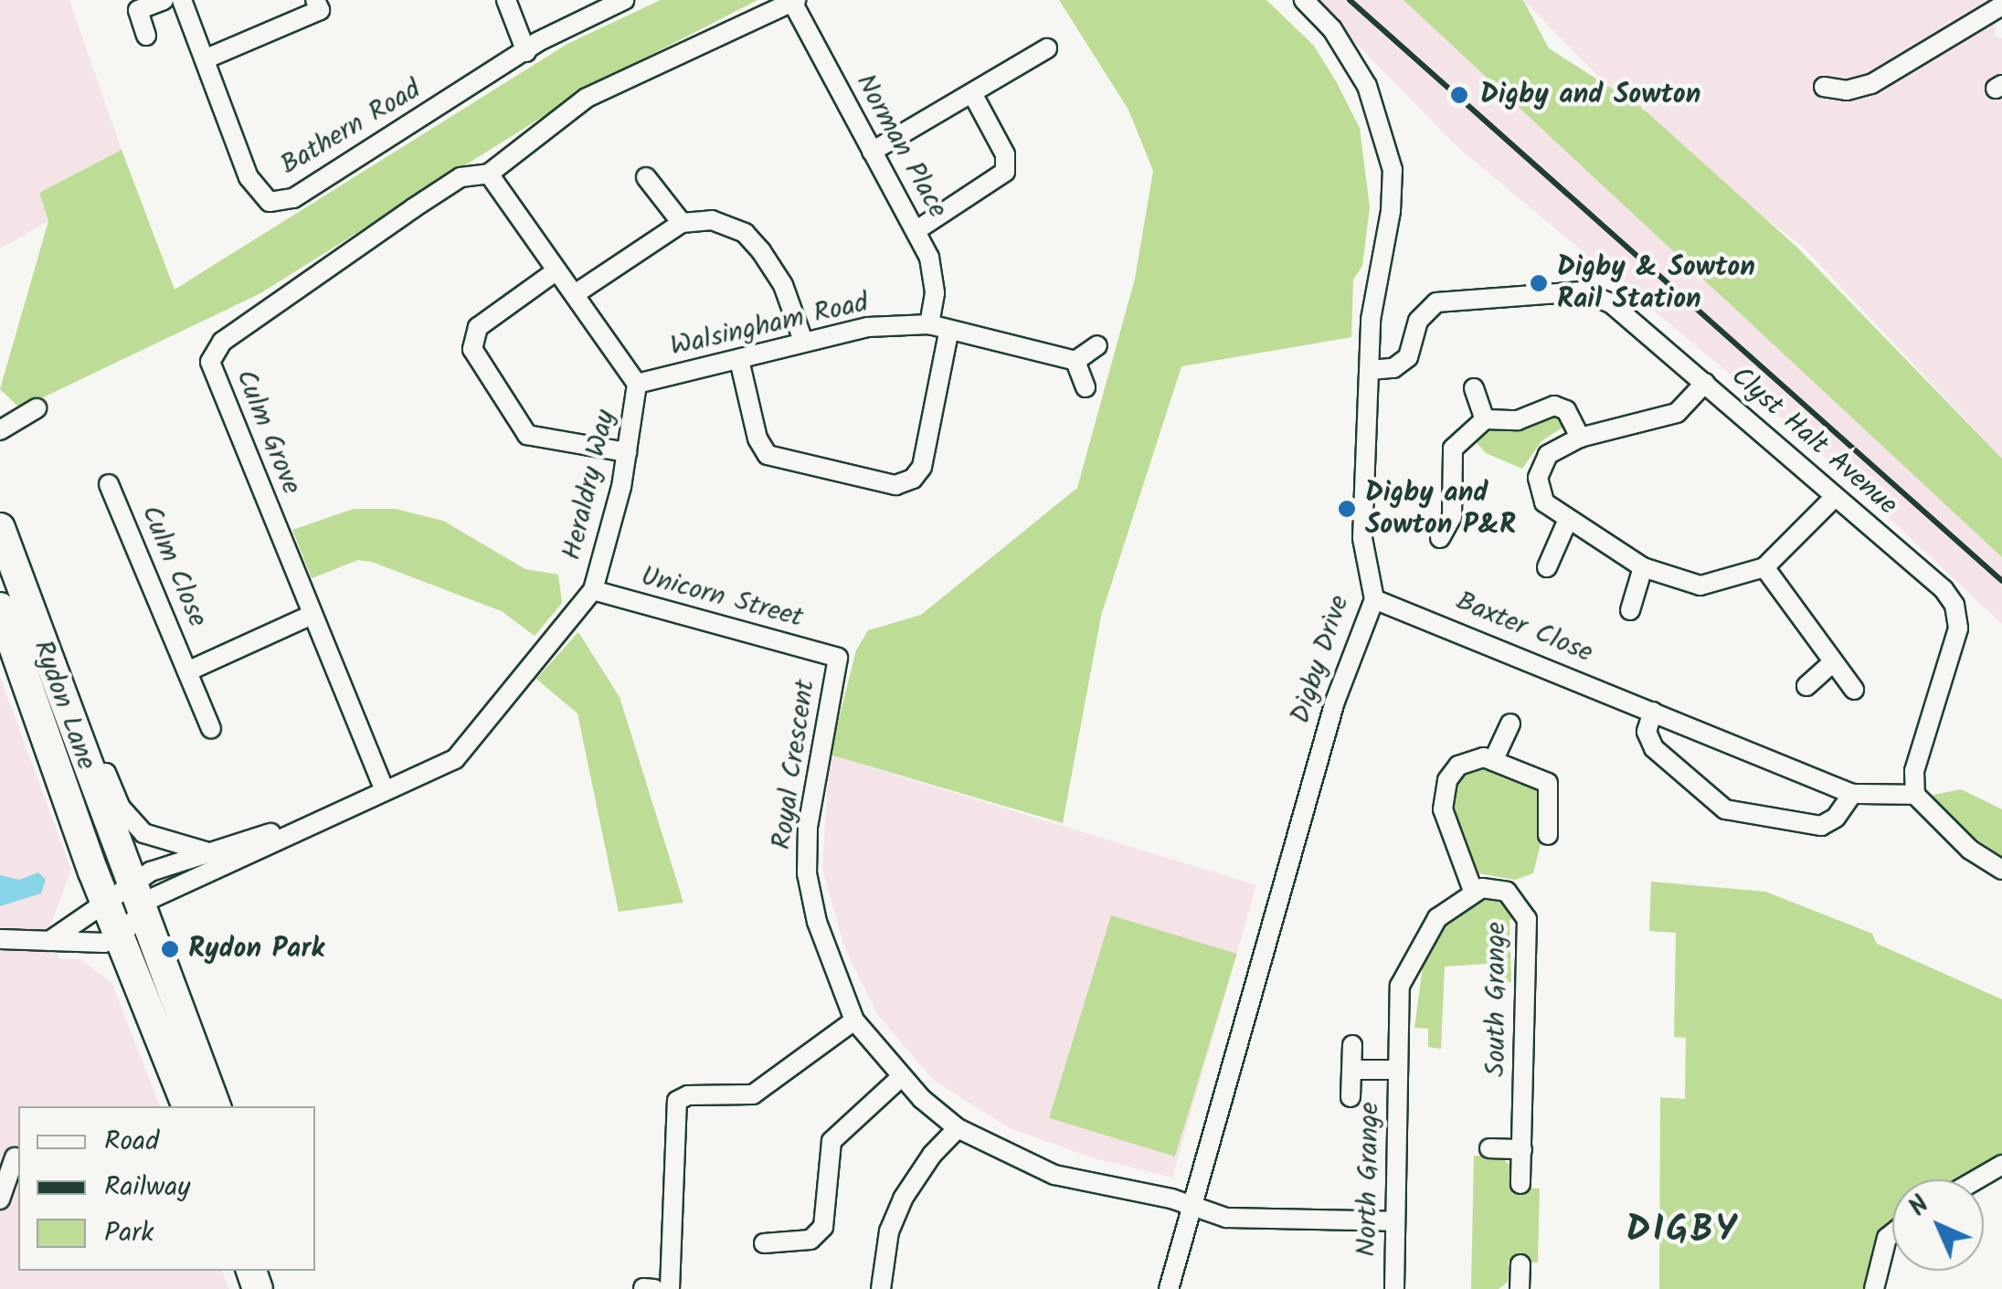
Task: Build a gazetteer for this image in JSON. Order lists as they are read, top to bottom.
{
  "streets": {
    "main road": ["Rydon Lane"],
    "street": [
      "Bathern Road",
      "Norman Place",
      "Walsingham Road",
      "Culm Grove",
      "Clyst Halt Avenue",
      "Heraldry Way",
      "Culm Close",
      "Unicorn Street",
      "Baxter Close",
      "Digby Drive",
      "Royal Crescent",
      "South Grange",
      "North Grange"
    ]
  },
  "crossings": [
    ["Norman Place", "Walsingham Road"],
    ["Walsingham Road", "Heraldry Way"],
    ["Culm Grove", "Heraldry Way"],
    ["Culm Grove", "Culm Close"],
    ["Clyst Halt Avenue", "Baxter Close"],
    ["Clyst Halt Avenue", "Digby Drive"],
    ["Heraldry Way", "Unicorn Street"],
    ["Heraldry Way", "Rydon Lane"],
    ["Unicorn Street", "Royal Crescent"],
    ["Baxter Close", "Digby Drive"],
    ["Digby Drive", "Royal Crescent"],
    ["Royal Crescent", "North Grange"],
    ["South Grange", "North Grange"]
  ],
  "districts": ["DIGBY"],
  "places": [
    "Digby and Sowton",
    "Digby & Sowton Rail Station",
    "Digby and Sowton P&R",
    "Rydon Park"
  ],
  "legend": ["Road", "Railway", "Park"],
  "north": "top left"
}
